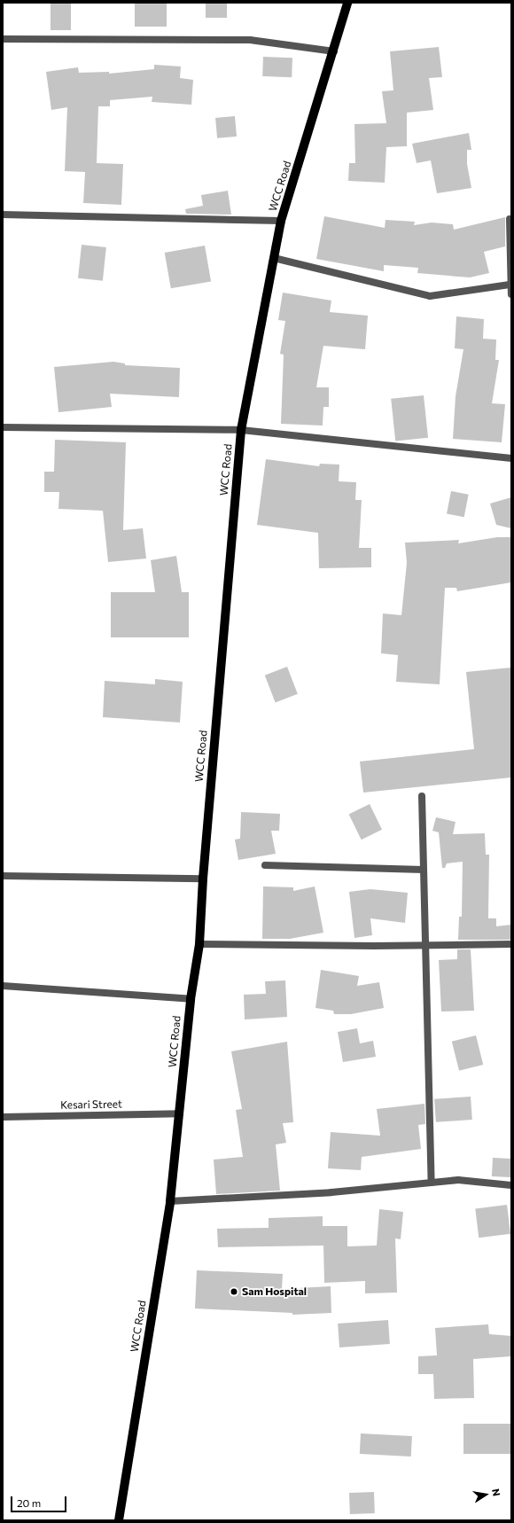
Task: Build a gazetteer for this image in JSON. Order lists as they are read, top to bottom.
{
  "streets": {
    "main road": ["WCC Road"],
    "street": ["Kesari Street"]
  },
  "crossings": [
    ["WCC Road", "Kesari Street"]
  ],
  "places": ["Sam Hospital"],
  "scale_bar": "20 m",
  "north": "right"
}
